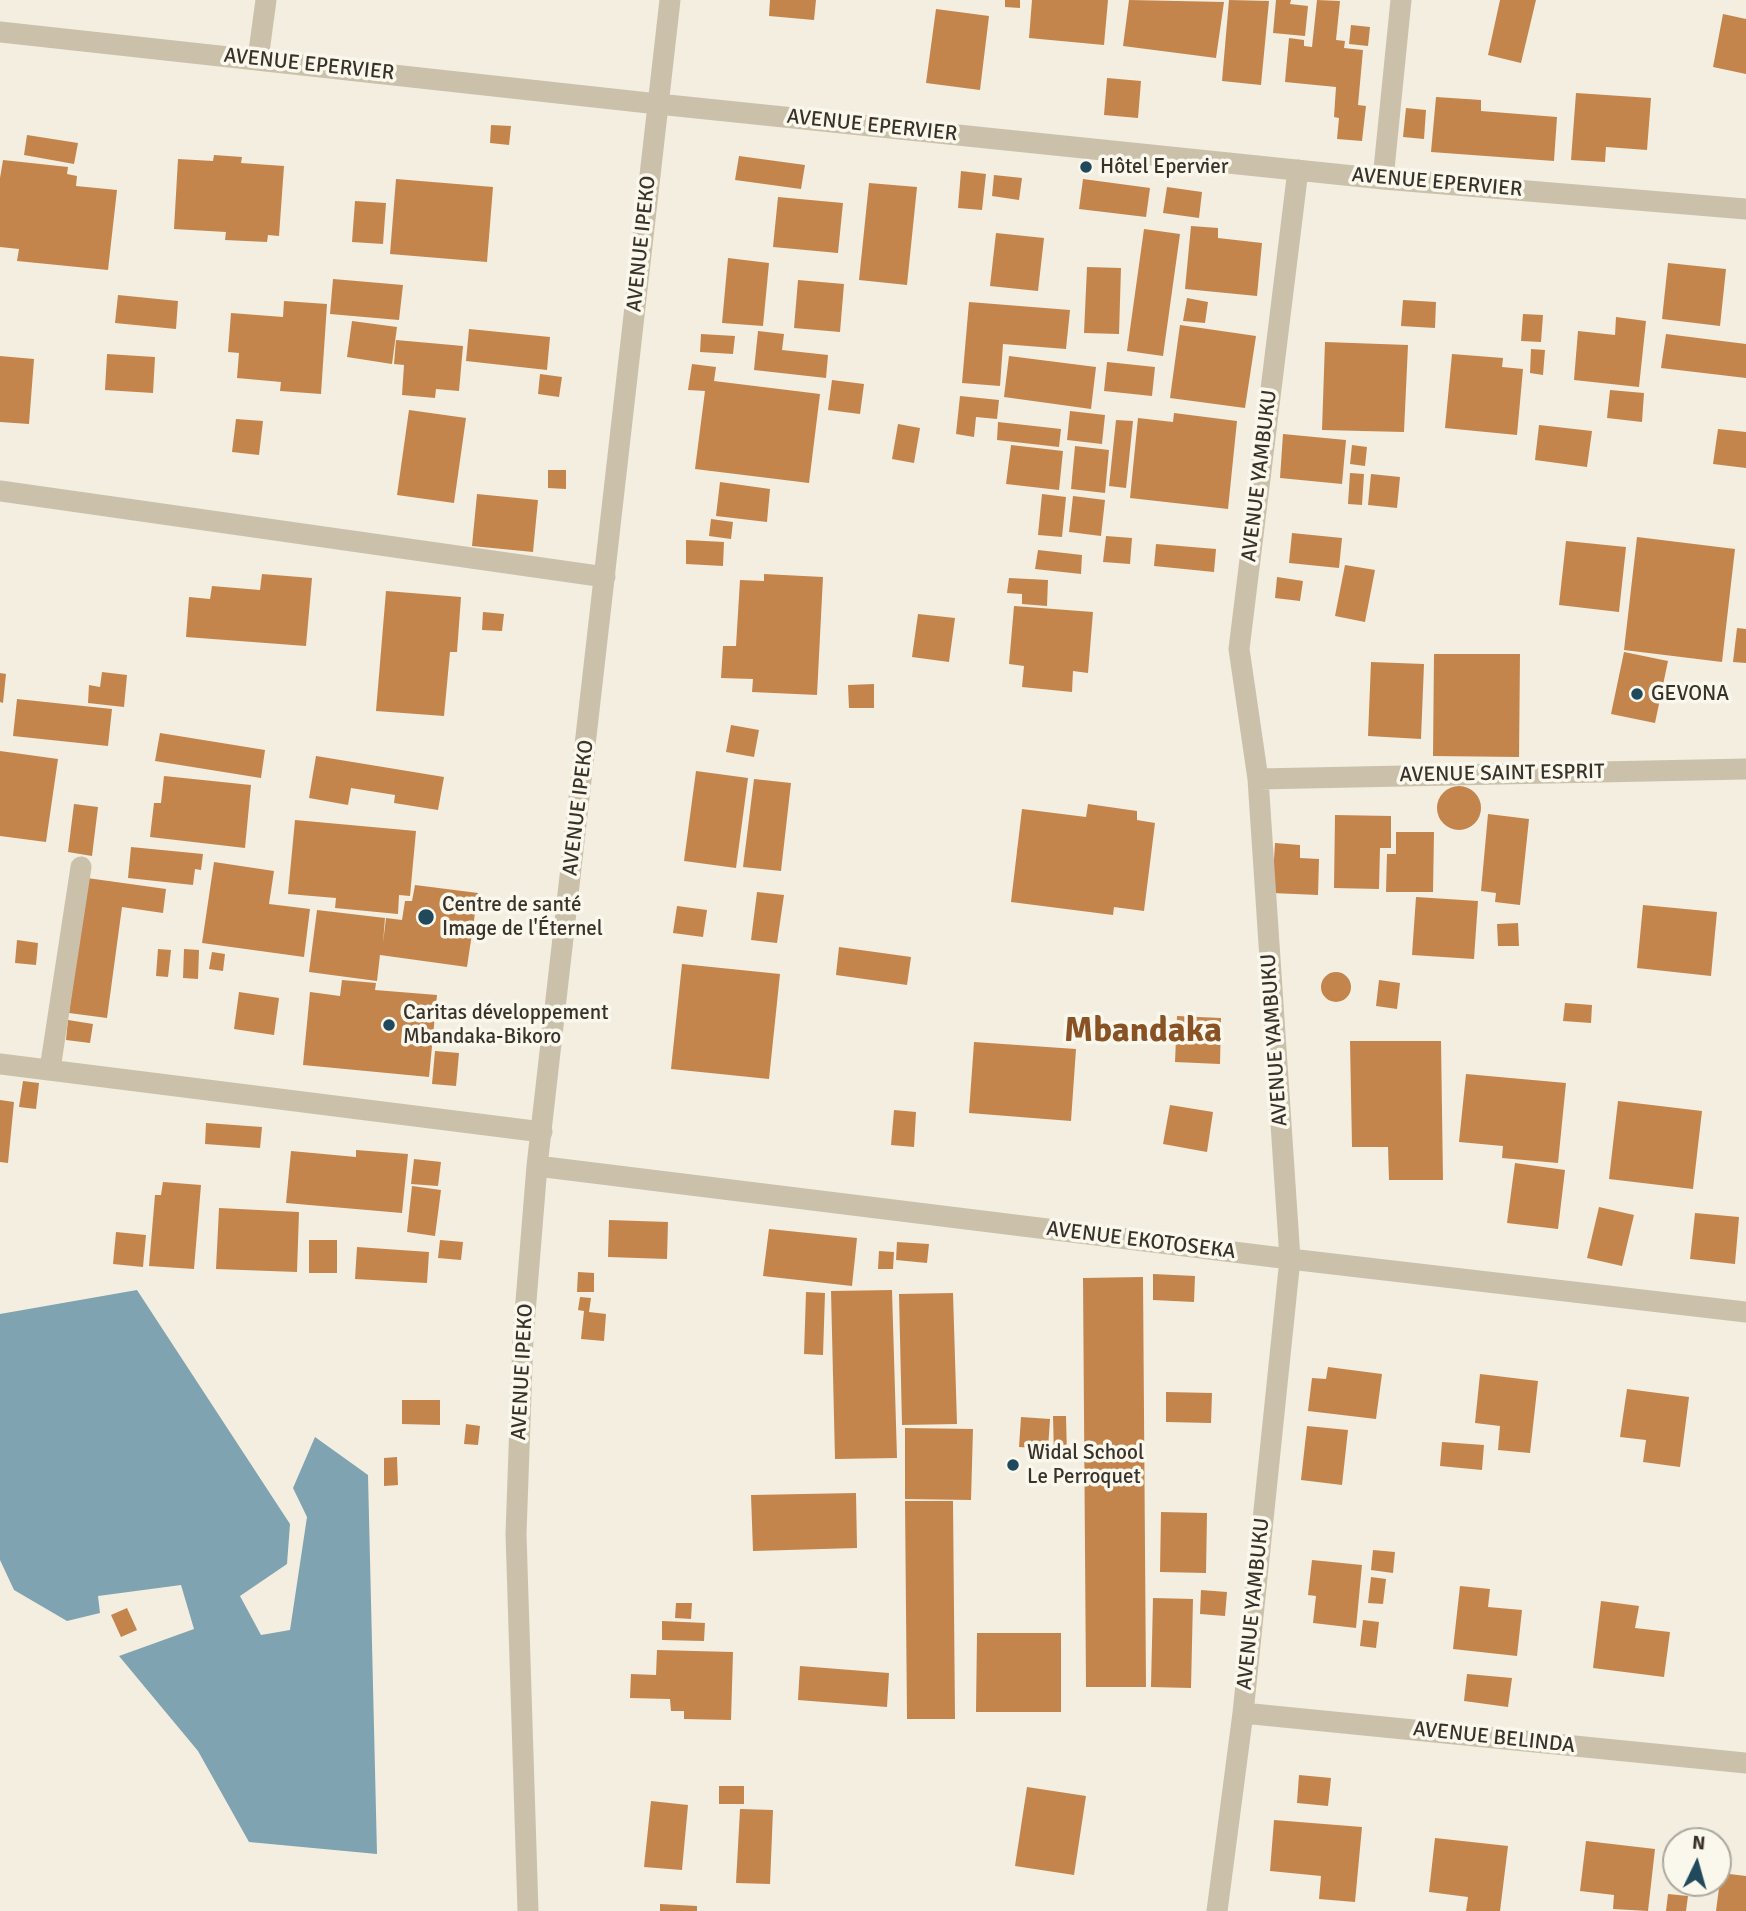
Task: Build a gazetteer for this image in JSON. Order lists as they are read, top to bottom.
{
  "streets": {
    "street": [
      "AVENUE EPERVIER",
      "AVENUE IPEKO",
      "AVENUE YAMBUKU",
      "AVENUE SAINT ESPRIT",
      "AVENUE EKOTOSEKA",
      "AVENUE BELINDA"
    ]
  },
  "crossings": [
    ["AVENUE EPERVIER", "AVENUE IPEKO"],
    ["AVENUE EPERVIER", "AVENUE YAMBUKU"],
    ["AVENUE IPEKO", "AVENUE EKOTOSEKA"],
    ["AVENUE YAMBUKU", "AVENUE SAINT ESPRIT"],
    ["AVENUE YAMBUKU", "AVENUE EKOTOSEKA"],
    ["AVENUE YAMBUKU", "AVENUE BELINDA"]
  ],
  "districts": ["Mbandaka"],
  "places": [
    "Hôtel Epervier",
    "GEVONA",
    "Centre de santé Image de l'Éternel",
    "Caritas développement Mbandaka-Bikoro",
    "Widal School Le Perroquet"
  ],
  "north": "top"
}
